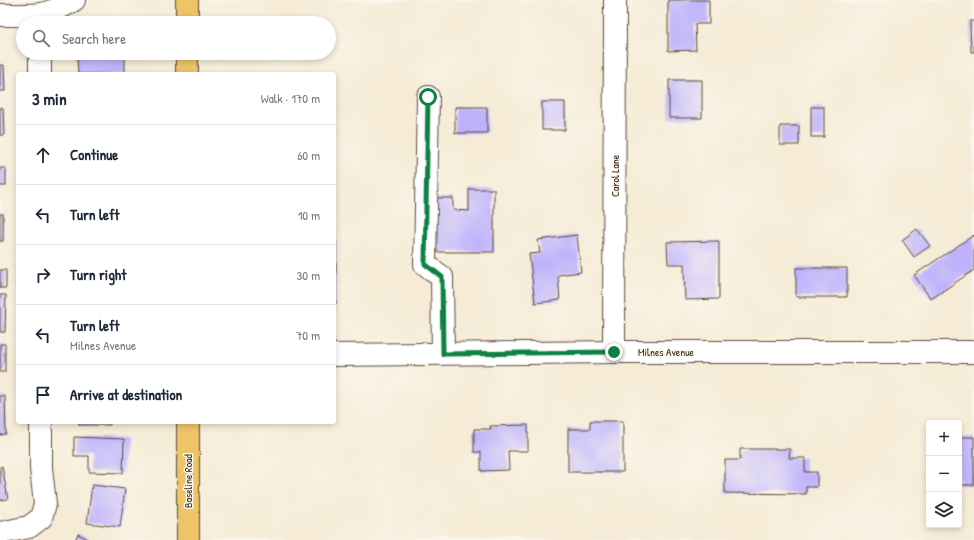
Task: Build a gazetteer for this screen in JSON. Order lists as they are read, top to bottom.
{
  "streets": {
    "main road": ["Baseline Road"],
    "street": ["Carol Lane", "Milnes Avenue"]
  },
  "crossings": [
    ["Carol Lane", "Milnes Avenue"]
  ],
  "page": {
    "search": "Search here",
    "heading": ["3 min", "Walk · 170 m"],
    "list": [
      ["Continue", "60 m"],
      ["Turn left", "10 m"],
      ["Turn right", "30 m"],
      ["Turn left", "Milnes Avenue", "70 m"],
      "Arrive at destination"
    ],
    "map_buttons": ["+", "−"]
  }
}
